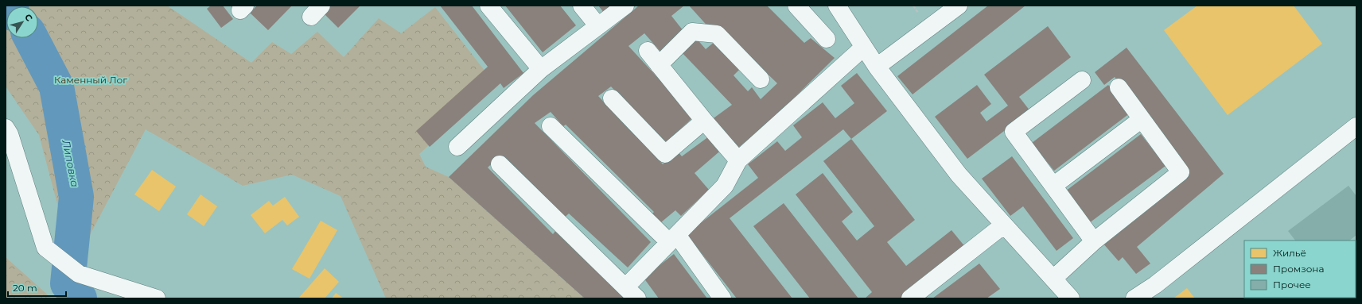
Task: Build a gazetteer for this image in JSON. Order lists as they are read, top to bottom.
{
  "water": ["Липовка"],
  "parks": ["Каменный Лог"],
  "legend": ["Жильё", "Промзона", "Прочее"],
  "scale_bar": "20 m",
  "north": "top right"
}
